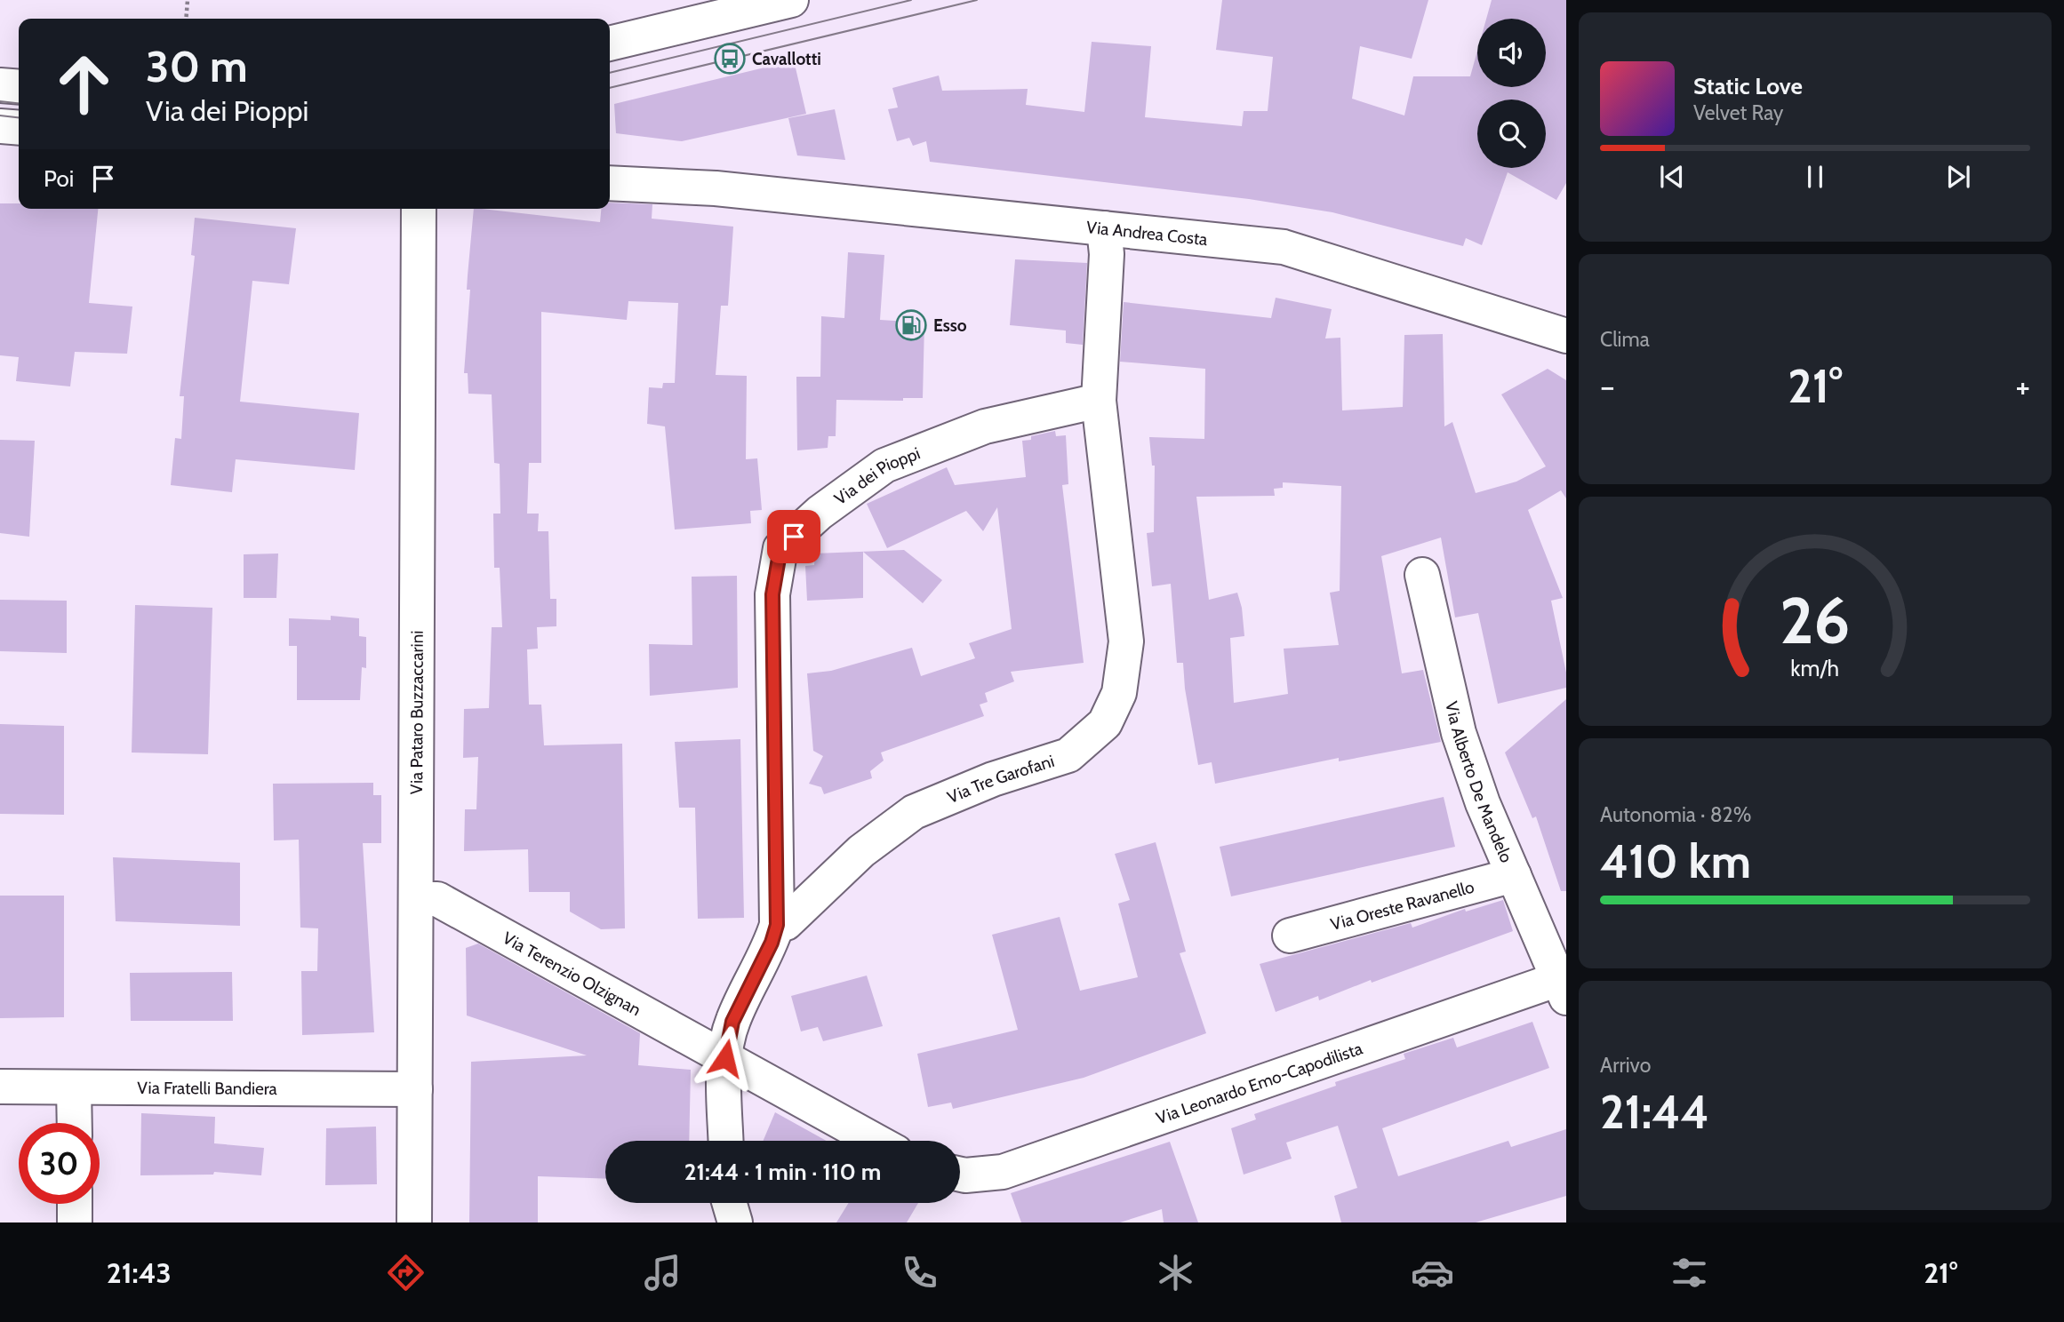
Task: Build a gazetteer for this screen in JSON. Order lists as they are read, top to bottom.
{
  "streets": {
    "street": [
      "Via Andrea Costa",
      "Via dei Pioppi",
      "Via Pataro Buzzaccarini",
      "Via Tre Garofani",
      "Via Alberto De Mandelo",
      "Via Oreste Ravanello",
      "Via Terenzio Olzignan",
      "Via Leonardo Emo-Capodilista",
      "Via Fratelli Bandiera"
    ]
  },
  "crossings": [
    ["Via Andrea Costa", "Via Tre Garofani"],
    ["Via dei Pioppi", "Via Tre Garofani"],
    ["Via Pataro Buzzaccarini", "Via Terenzio Olzignan"],
    ["Via Pataro Buzzaccarini", "Via Fratelli Bandiera"],
    ["Via Alberto De Mandelo", "Via Oreste Ravanello"],
    ["Via Alberto De Mandelo", "Via Leonardo Emo-Capodilista"]
  ],
  "places": {
    "bus stop": ["Cavallotti"],
    "fuel station": ["Esso"]
  },
  "page": {
    "turn": ["30 m", "Via dei Pioppi"],
    "song": ["Static Love", "Velvet Ray"],
    "then": "Poi",
    "tile": [
      "Clima",
      ["Autonomia · 82%", "410 km"],
      ["Arrivo", "21:44"]
    ],
    "heat": ["−", "21°", "+"],
    "limit": "30",
    "trip": "21:44 · 1 min · 110 m",
    "tabs": ["21:43", "21°"],
    "gauge": ["26", "km/h"]
  }
}
